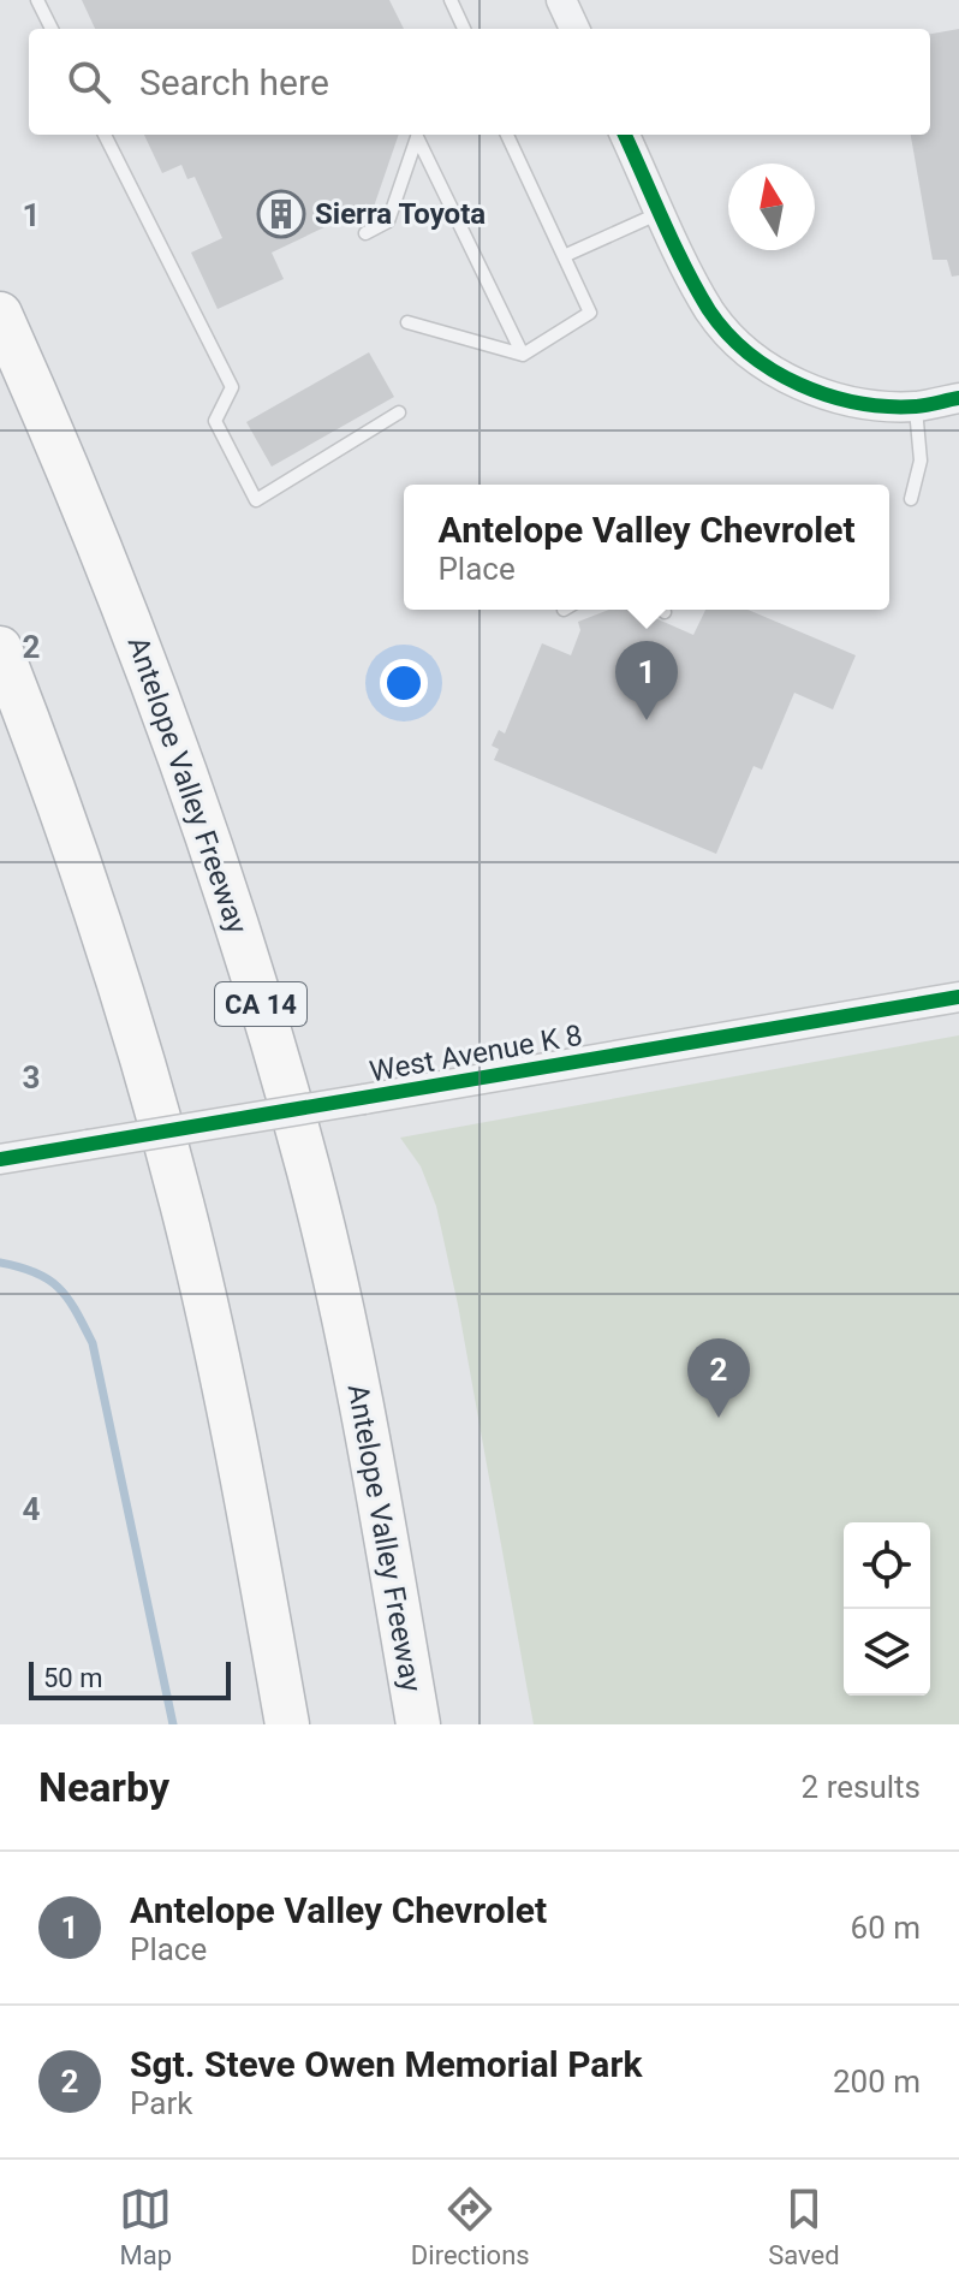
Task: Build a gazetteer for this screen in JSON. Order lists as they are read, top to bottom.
{
  "streets": {
    "highway": ["Antelope Valley Freeway", "CA 14"],
    "street": ["West Avenue K 8"]
  },
  "places": {
    "building": ["Sierra Toyota"]
  },
  "scale_bar": "50 m",
  "north": "top",
  "page": {
    "search": "Search here",
    "popup": ["Antelope Valley Chevrolet", "Place"],
    "pins": ["1", "2"],
    "scale": "50 m",
    "heading": ["Nearby", "2 results"],
    "list": [
      {
        "mark": "1",
        "name": "Antelope Valley Chevrolet",
        "note": "Place",
        "value": "60 m"
      },
      {
        "mark": "2",
        "name": "Sgt. Steve Owen Memorial Park",
        "note": "Park",
        "value": "200 m"
      }
    ],
    "nav": ["Map", "Directions", "Saved"]
  },
  "grid": {
    "rows": [
      "1",
      "2",
      "3",
      "4"
    ]
  }
}
